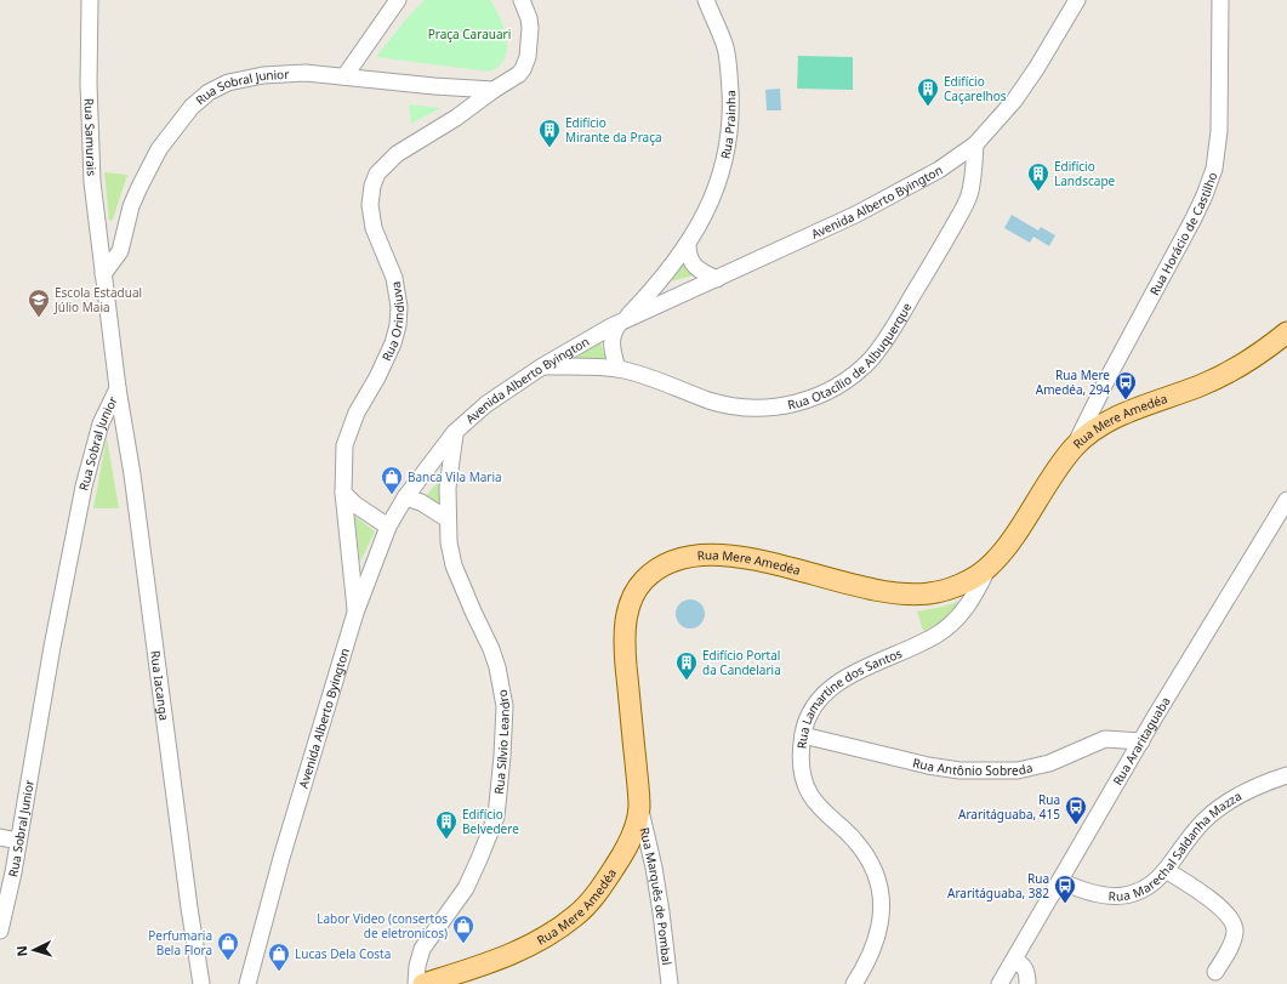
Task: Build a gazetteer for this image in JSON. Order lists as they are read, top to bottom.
{
  "streets": {
    "main road": ["Rua Mere Amedéa"],
    "street": [
      "Rua Sobral Junior",
      "Rua Prainha",
      "Rua Samurais",
      "Avenida Alberto Byington",
      "Rua Horácio de Castilho",
      "Rua Orindiuva",
      "Rua Otacílio de Albuquerque",
      "Rua Iacanga",
      "Rua Lamartine dos Santos",
      "Rua Araritaguaba",
      "Rua Sílvio Leandro",
      "Rua Antônio Sobreda",
      "Rua Marechal Saldanha Mazza",
      "Rua Marquês de Pombal"
    ]
  },
  "crossings": [
    ["Rua Sobral Junior", "Rua Samurais"],
    ["Rua Sobral Junior", "Rua Iacanga"],
    ["Rua Prainha", "Avenida Alberto Byington"],
    ["Avenida Alberto Byington", "Rua Orindiuva"],
    ["Avenida Alberto Byington", "Rua Otacílio de Albuquerque"],
    ["Avenida Alberto Byington", "Rua Sílvio Leandro"],
    ["Rua Horácio de Castilho", "Rua Mere Amedéa"],
    ["Rua Mere Amedéa", "Rua Lamartine dos Santos"],
    ["Rua Mere Amedéa", "Rua Marquês de Pombal"],
    ["Rua Lamartine dos Santos", "Rua Antônio Sobreda"],
    ["Rua Araritaguaba", "Rua Antônio Sobreda"],
    ["Rua Araritaguaba", "Rua Marechal Saldanha Mazza"]
  ],
  "parks": ["Praça Carauari"],
  "places": {
    "building": [
      "Edifício Caçarelhos",
      "Edifício Mirante da Praça",
      "Edifício Landscape",
      "Edifício Portal da Candelaria",
      "Edifício Belvedere"
    ],
    "school or university": ["Escola Estadual Júlio Maia"],
    "bus stop": ["Rua Mere Amedéa, 294", "Rua Araritáguaba, 415", "Rua Araritáguaba, 382"],
    "shop": [
      "Banca Vila Maria",
      "Labor Video (consertos de eletronicos)",
      "Perfumaria Bela Flora",
      "Lucas Dela Costa"
    ]
  },
  "north": "left"
}
